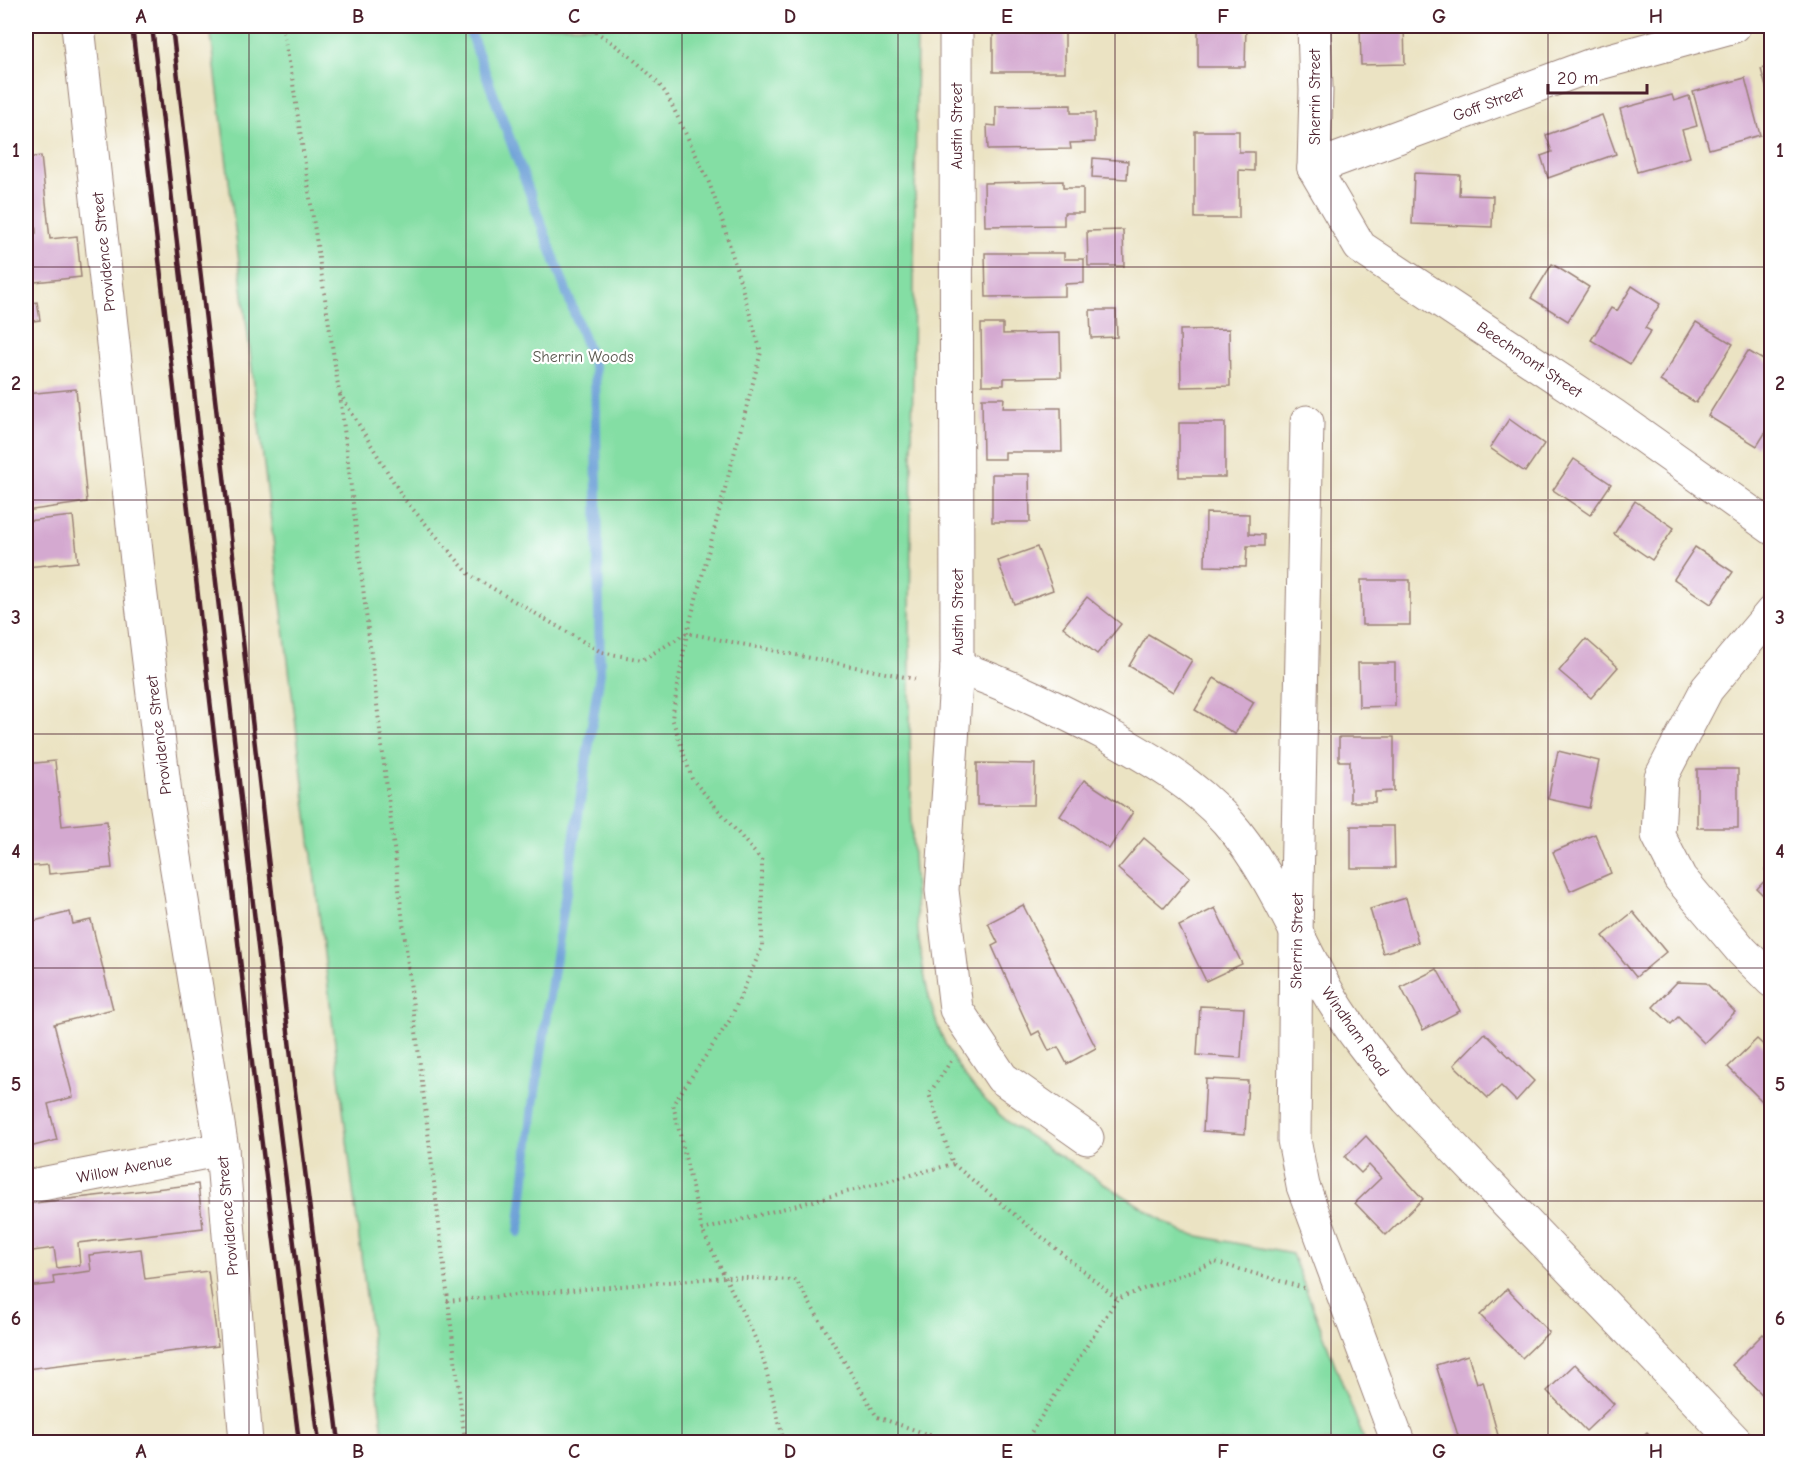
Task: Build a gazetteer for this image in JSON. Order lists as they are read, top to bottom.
{
  "streets": {
    "street": [
      "Sherrin Street",
      "Goff Street",
      "Austin Street",
      "Providence Street",
      "Beechmont Street",
      "Windham Road",
      "Willow Avenue"
    ]
  },
  "crossings": [
    ["Sherrin Street", "Goff Street"],
    ["Sherrin Street", "Beechmont Street"],
    ["Sherrin Street", "Windham Road"],
    ["Goff Street", "Beechmont Street"],
    ["Austin Street", "Windham Road"],
    ["Providence Street", "Willow Avenue"]
  ],
  "parks": ["Sherrin Woods"],
  "scale_bar": "20 m",
  "grid": {
    "columns": [
      "A",
      "B",
      "C",
      "D",
      "E",
      "F",
      "G",
      "H"
    ],
    "rows": [
      "1",
      "2",
      "3",
      "4",
      "5",
      "6"
    ]
  }
}
